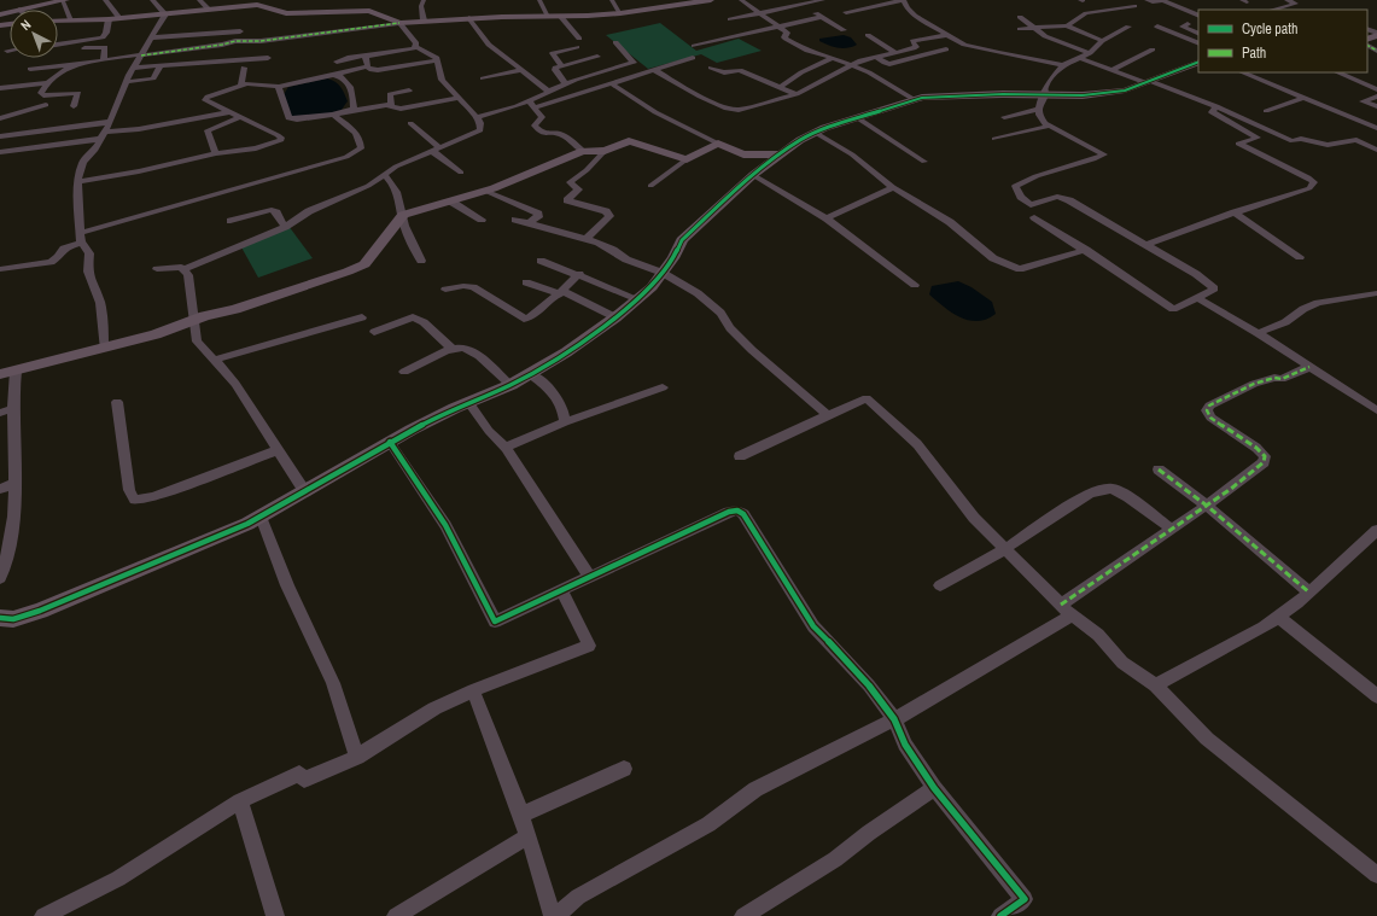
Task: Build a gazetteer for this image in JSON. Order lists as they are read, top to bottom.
{
  "legend": ["Cycle path", "Path"],
  "north": "top left"
}
